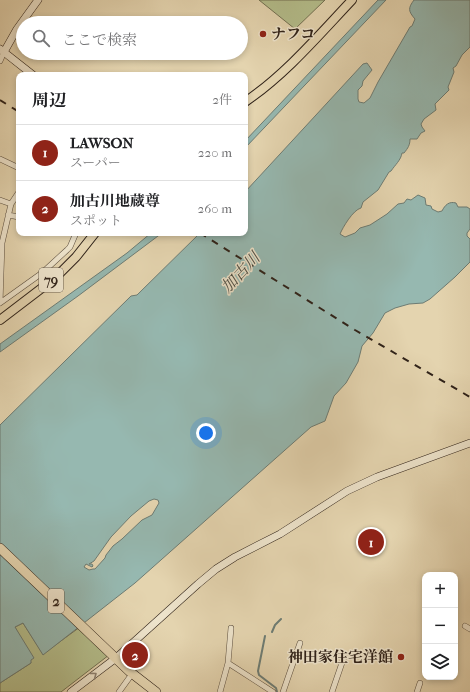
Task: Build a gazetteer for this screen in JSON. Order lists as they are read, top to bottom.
{
  "streets": {
    "highway": ["2"],
    "main road": ["79"]
  },
  "water": ["加古川"],
  "places": ["ナフコ", "神田家住宅洋館"],
  "page": {
    "search": "ここで検索",
    "heading": ["周辺", "2件"],
    "list": [
      {
        "mark": "1",
        "name": "LAWSON",
        "note": "スーパー",
        "value": "220 m"
      },
      {
        "mark": "2",
        "name": "加古川地蔵尊",
        "note": "スポット",
        "value": "260 m"
      }
    ],
    "pins": ["1", "2"],
    "map_buttons": ["+", "−"]
  }
}
